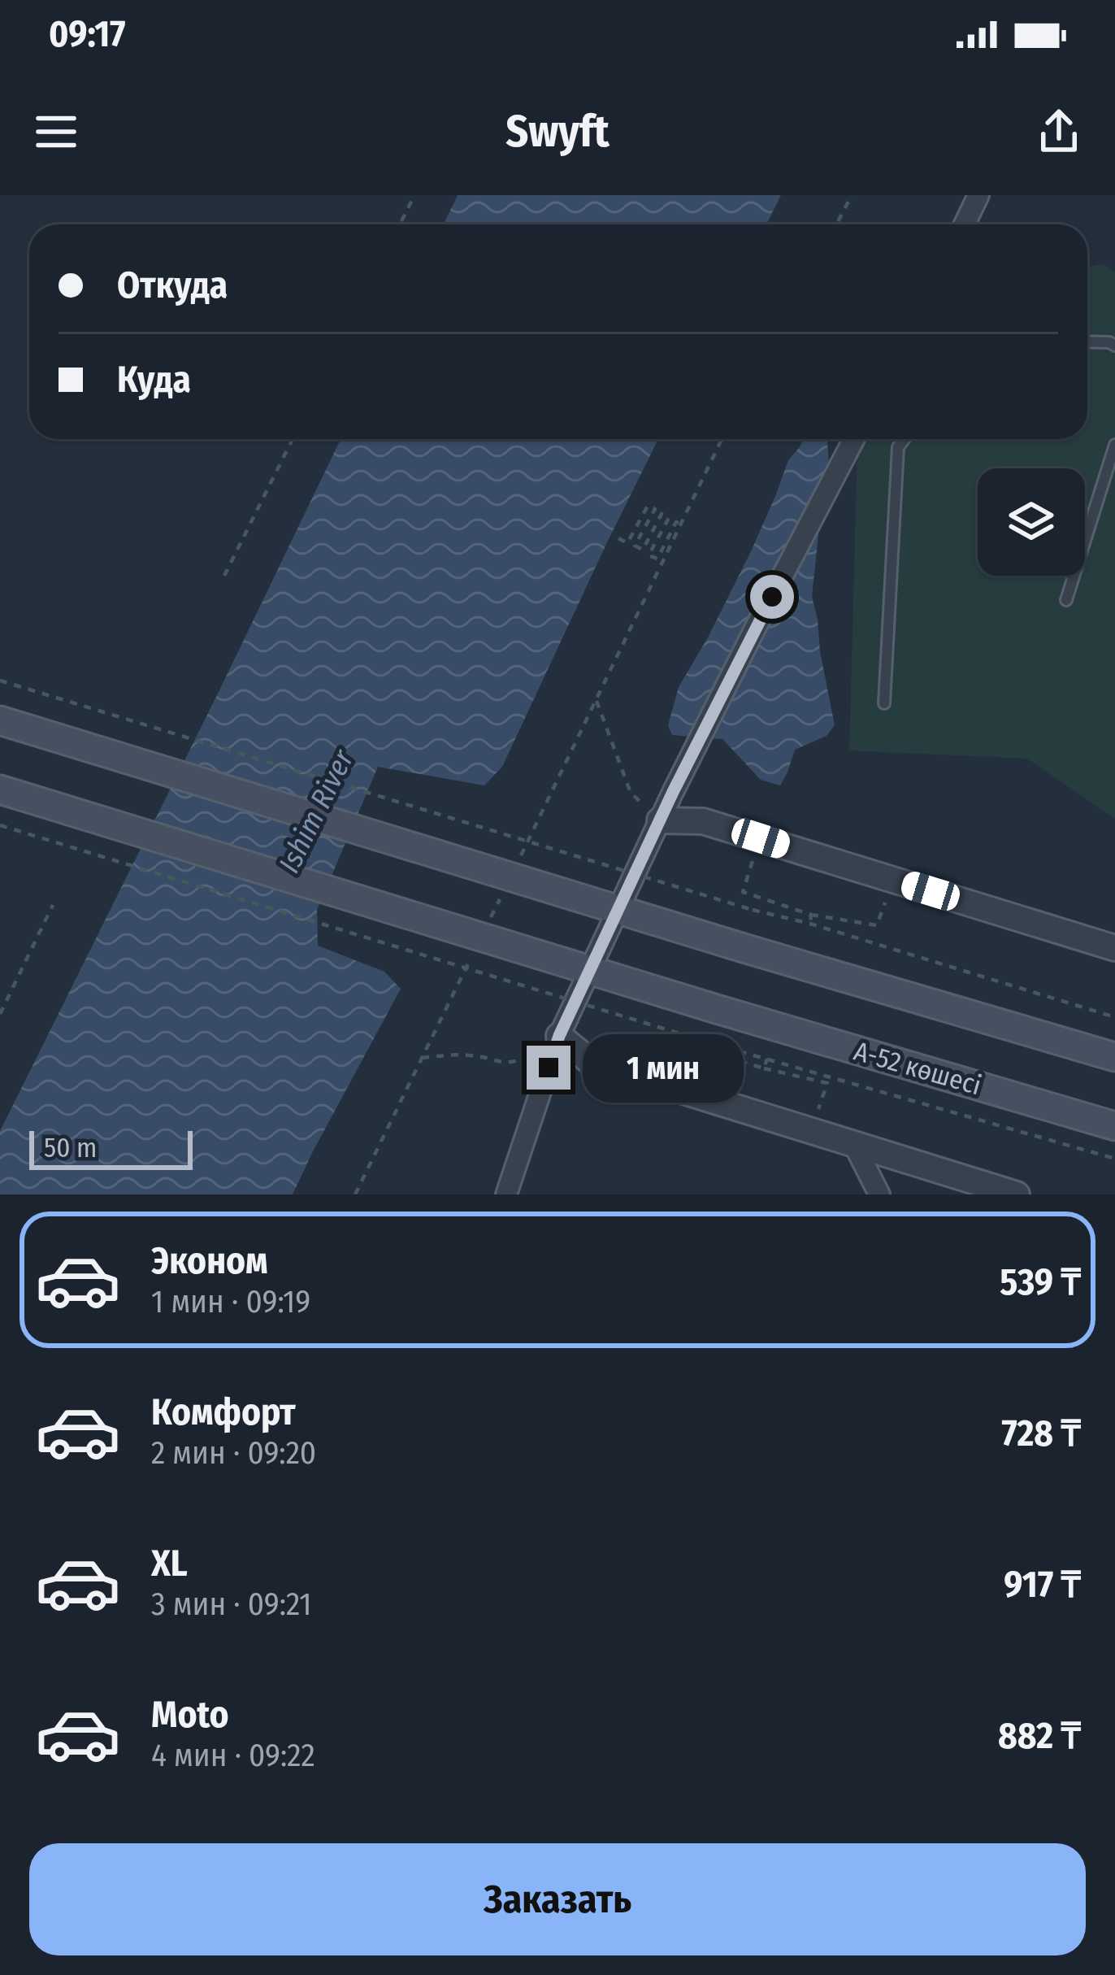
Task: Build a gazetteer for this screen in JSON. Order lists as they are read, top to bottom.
{
  "streets": {
    "main road": ["А-52 көшесі"]
  },
  "water": ["Ishim River"],
  "scale_bar": "50 m",
  "page": {
    "status": "09:17",
    "header": "Swyft",
    "banner": ["Откуда", "Куда"],
    "bubble": "1 мин",
    "scale": "50 m",
    "list": [
      {
        "name": "Эконом",
        "note": "1 мин · 09:19",
        "value": "539 ₸"
      },
      {
        "name": "Комфорт",
        "note": "2 мин · 09:20",
        "value": "728 ₸"
      },
      {
        "name": "XL",
        "note": "3 мин · 09:21",
        "value": "917 ₸"
      },
      {
        "name": "Moto",
        "note": "4 мин · 09:22",
        "value": "882 ₸"
      }
    ],
    "buttons": "Заказать"
  }
}
